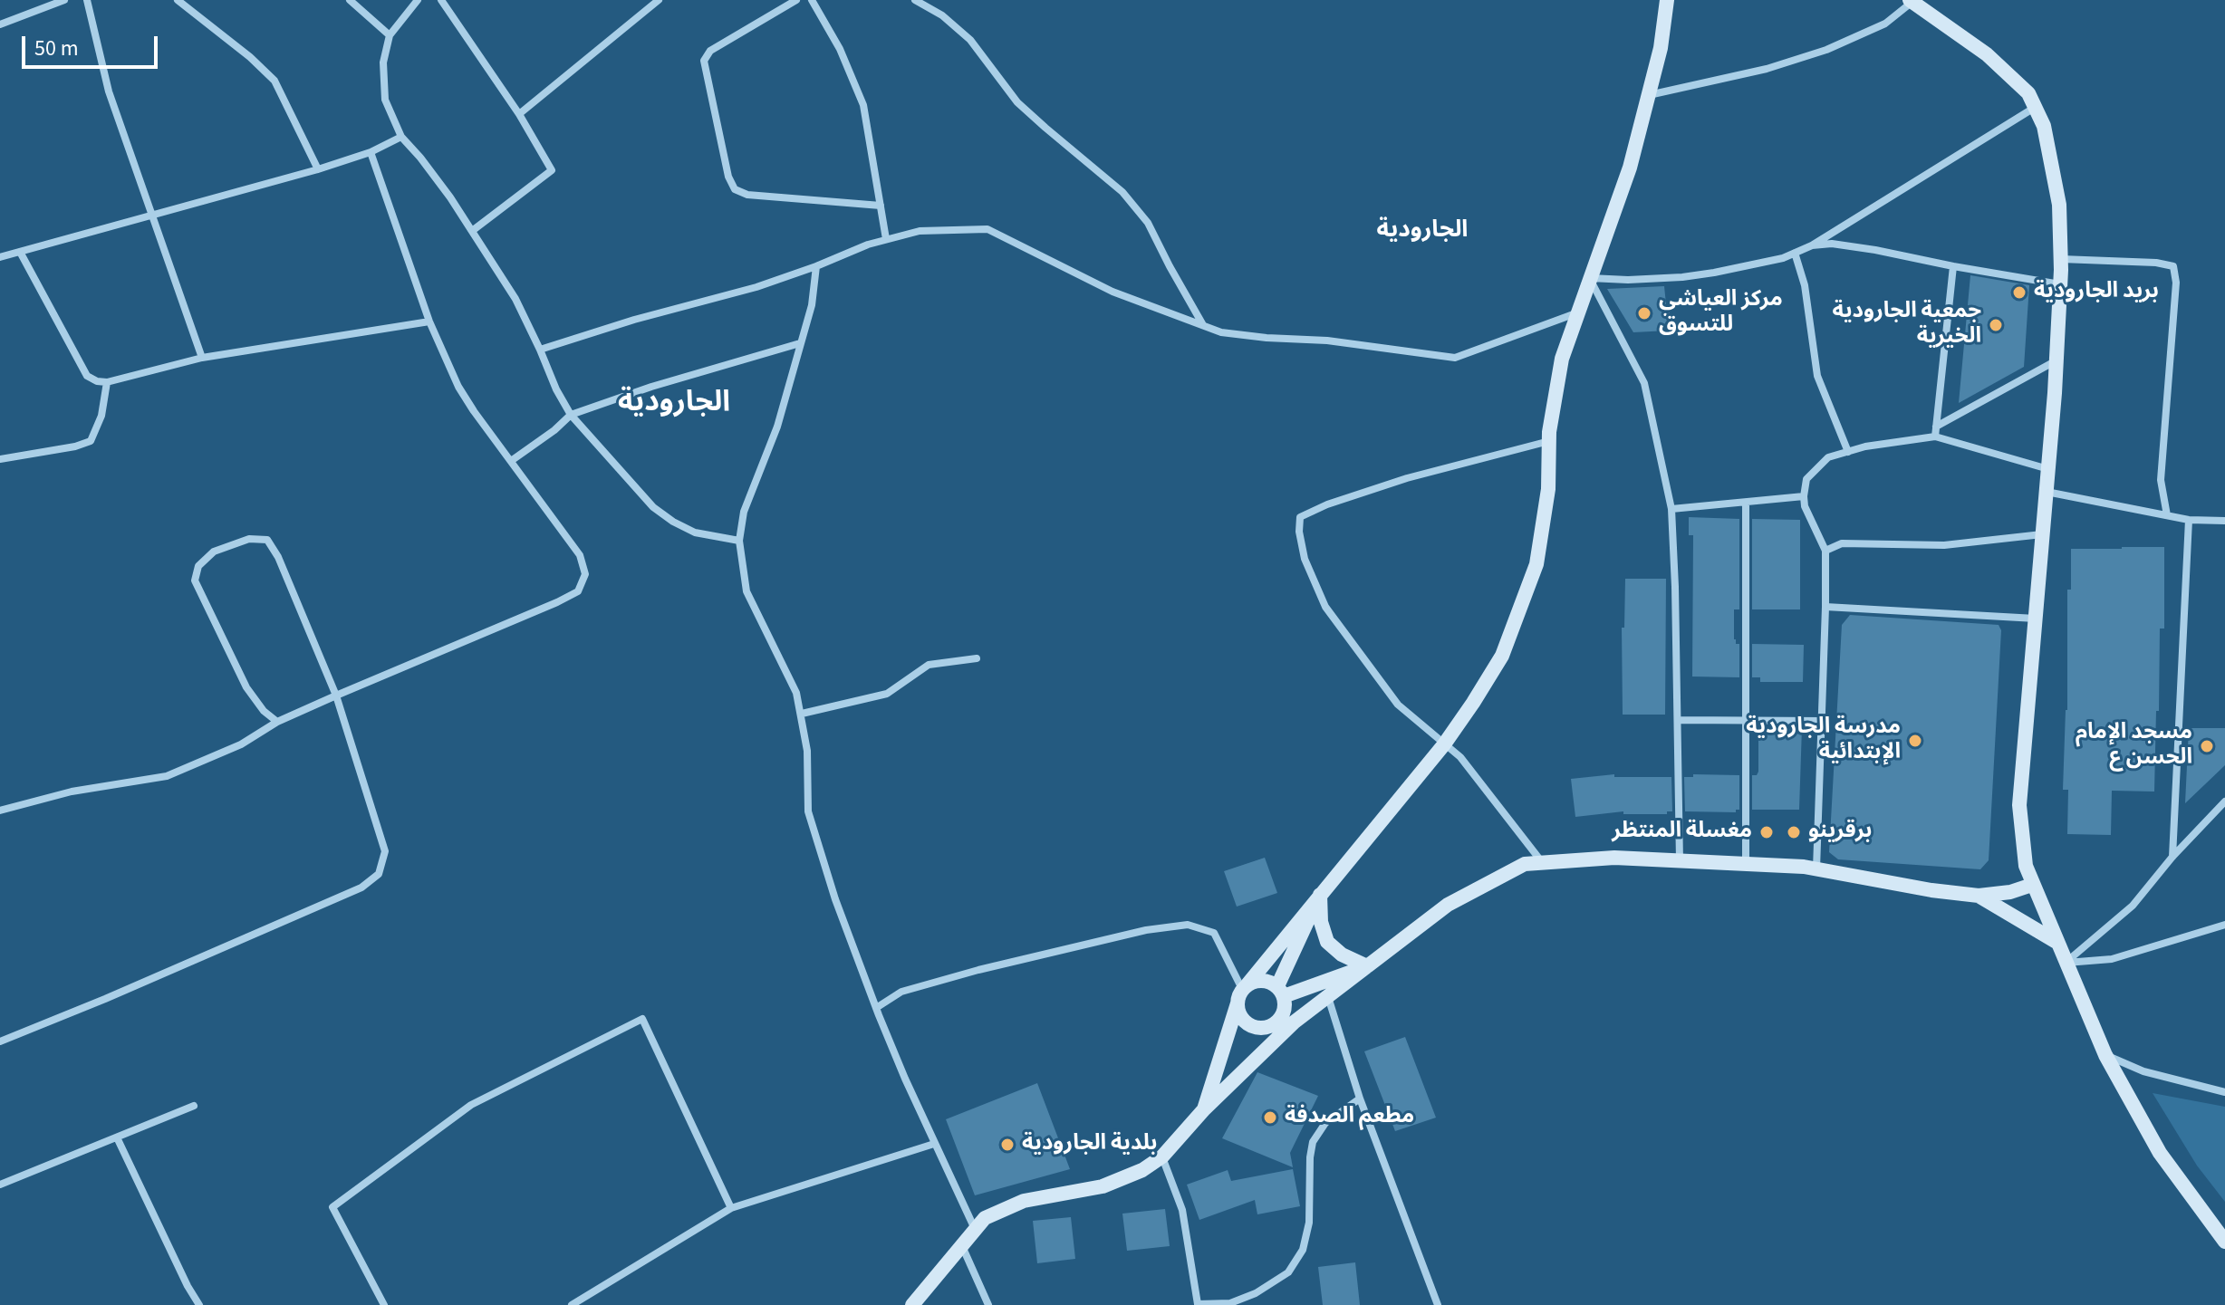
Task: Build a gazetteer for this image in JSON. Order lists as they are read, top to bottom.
{
  "districts": ["الجارودية", "الجارودية"],
  "places": [
    "بريد الجارودية",
    "مركز العياشي للتسوق",
    "جمعية الجارودية الخيرية",
    "مدرسة الجارودية الإبتدائية",
    "مسجد الإمام الحسن ع",
    "مغسلة المنتظر",
    "برقرينو",
    "مطعم الصدفة",
    "بلدية الجارودية"
  ],
  "scale_bar": "50 m"
}
